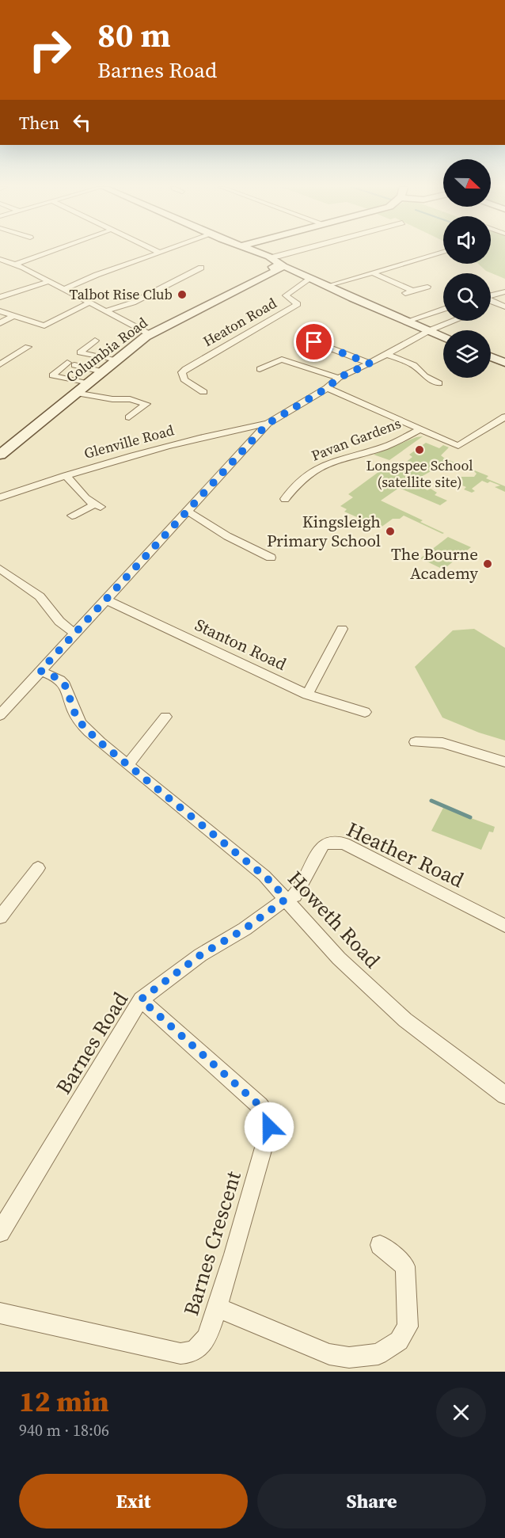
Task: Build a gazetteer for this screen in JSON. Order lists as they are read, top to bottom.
{
  "streets": {
    "street": [
      "Heaton Road",
      "Columbia Road",
      "Pavan Gardens",
      "Glenville Road",
      "Stanton Road",
      "Heather Road",
      "Howeth Road",
      "Barnes Road",
      "Barnes Crescent"
    ]
  },
  "crossings": [
    ["Heather Road", "Howeth Road"],
    ["Heather Road", "Barnes Road"],
    ["Howeth Road", "Barnes Road"],
    ["Barnes Road", "Barnes Crescent"]
  ],
  "places": [
    "Talbot Rise Club",
    "Longspee School (satellite site)",
    "Kingsleigh Primary School",
    "The Bourne Academy"
  ],
  "north": "right",
  "page": {
    "turn": ["80 m", "Barnes Road"],
    "then": "Then",
    "heading": ["12 min", "940 m · 18:06"],
    "buttons": ["Exit", "Share"]
  }
}
